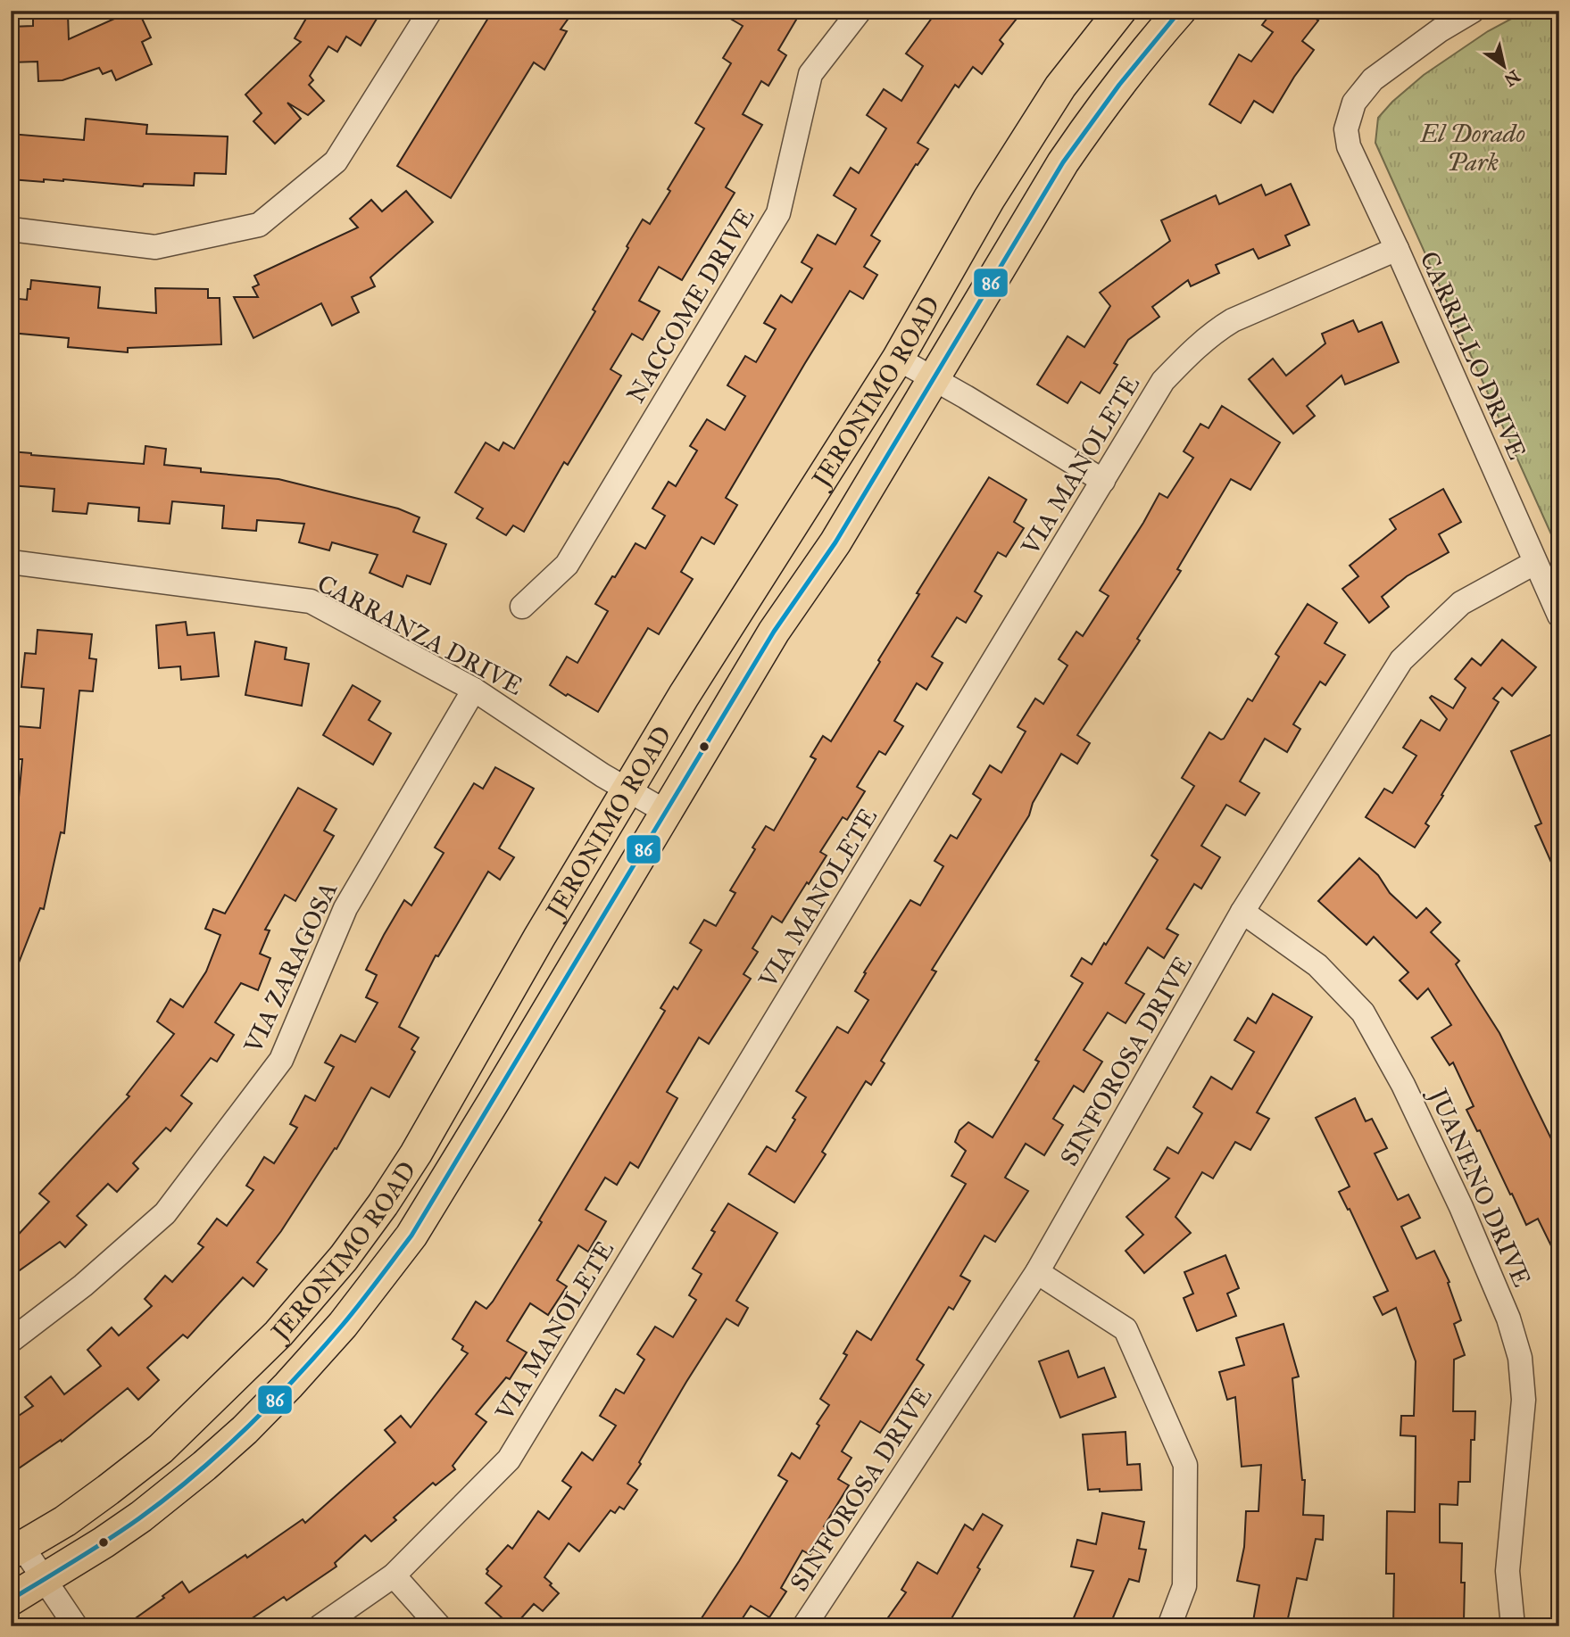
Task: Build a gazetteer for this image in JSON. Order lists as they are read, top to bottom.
{
  "streets": {
    "main road": ["JERONIMO ROAD"],
    "street": [
      "NACCOME DRIVE",
      "CARRILLO DRIVE",
      "VIA MANOLETE",
      "CARRANZA DRIVE",
      "VIA ZARAGOSA",
      "SINFOROSA DRIVE",
      "JUANENO DRIVE"
    ]
  },
  "crossings": [
    ["CARRILLO DRIVE", "VIA MANOLETE"],
    ["CARRILLO DRIVE", "SINFOROSA DRIVE"],
    ["JERONIMO ROAD", "CARRANZA DRIVE"],
    ["CARRANZA DRIVE", "VIA ZARAGOSA"],
    ["SINFOROSA DRIVE", "JUANENO DRIVE"]
  ],
  "parks": ["El Dorado Park"],
  "lines": ["transit line 86"],
  "north": "bottom right"
}
